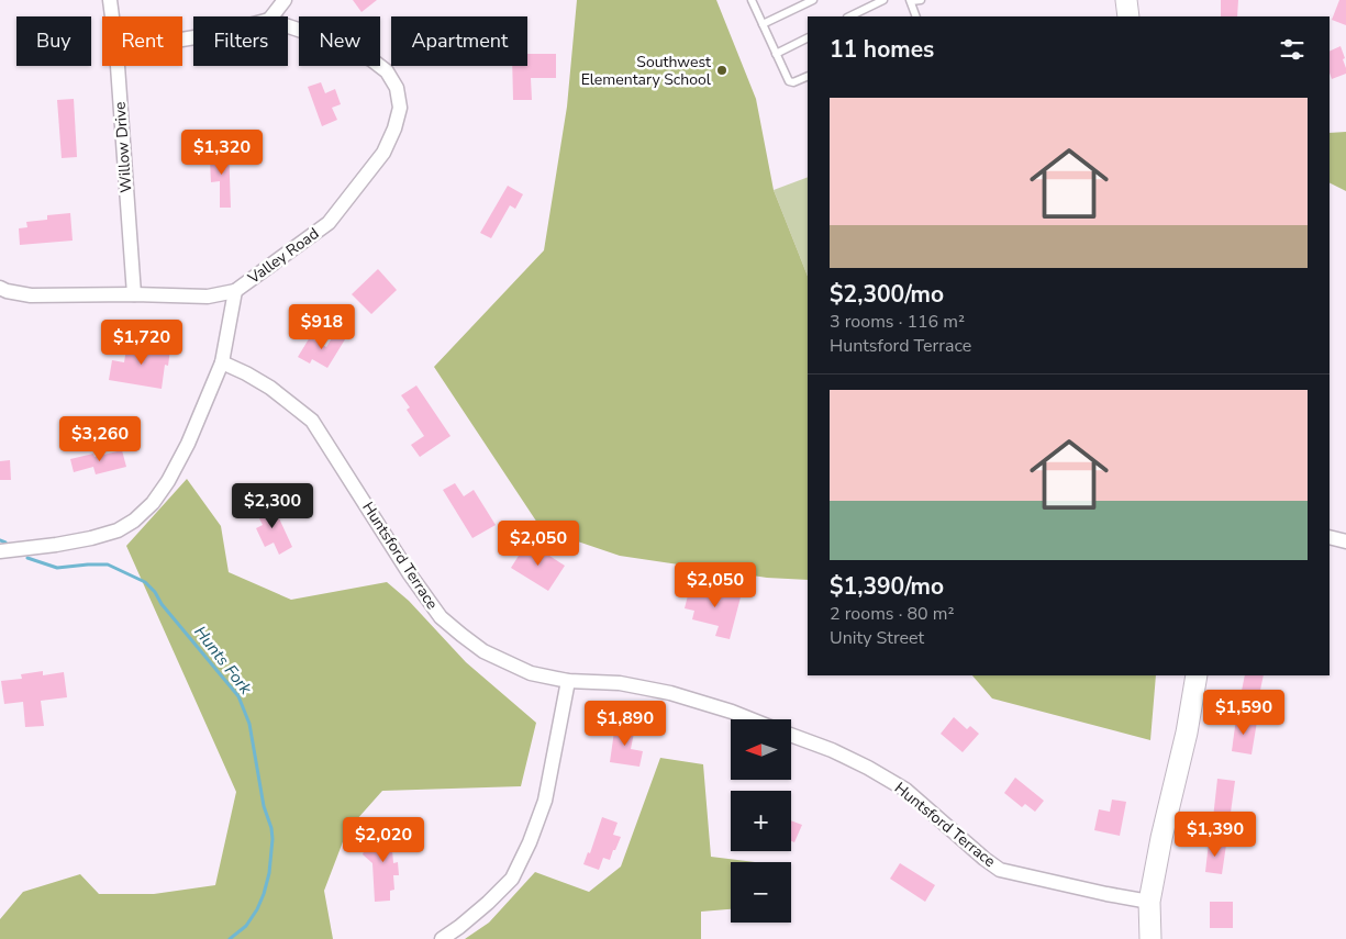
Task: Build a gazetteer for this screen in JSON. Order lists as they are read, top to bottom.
{
  "streets": {
    "street": ["Willow Drive", "Valley Road", "Huntsford Terrace"]
  },
  "crossings": [
    ["Valley Road", "Huntsford Terrace"]
  ],
  "water": ["Hunts Fork"],
  "places": ["Southwest Elementary School"],
  "north": "left",
  "page": {
    "chip": [
      "Buy",
      "Rent",
      "Filters",
      "New",
      "Apartment"
    ],
    "heading": "11 homes",
    "list": [
      {
        "name": "$2,300/mo",
        "note": "3 rooms · 116 m² · Huntsford Terrace"
      },
      {
        "name": "$1,390/mo",
        "note": "2 rooms · 80 m² · Unity Street"
      }
    ],
    "price": [
      "$1,320",
      "$918",
      "$1,720",
      "$3,260",
      "$2,300",
      "$2,050",
      "$2,050",
      "$1,590",
      "$1,890",
      "$1,390",
      "$2,020"
    ],
    "map_buttons": ["+", "−"]
  }
}
